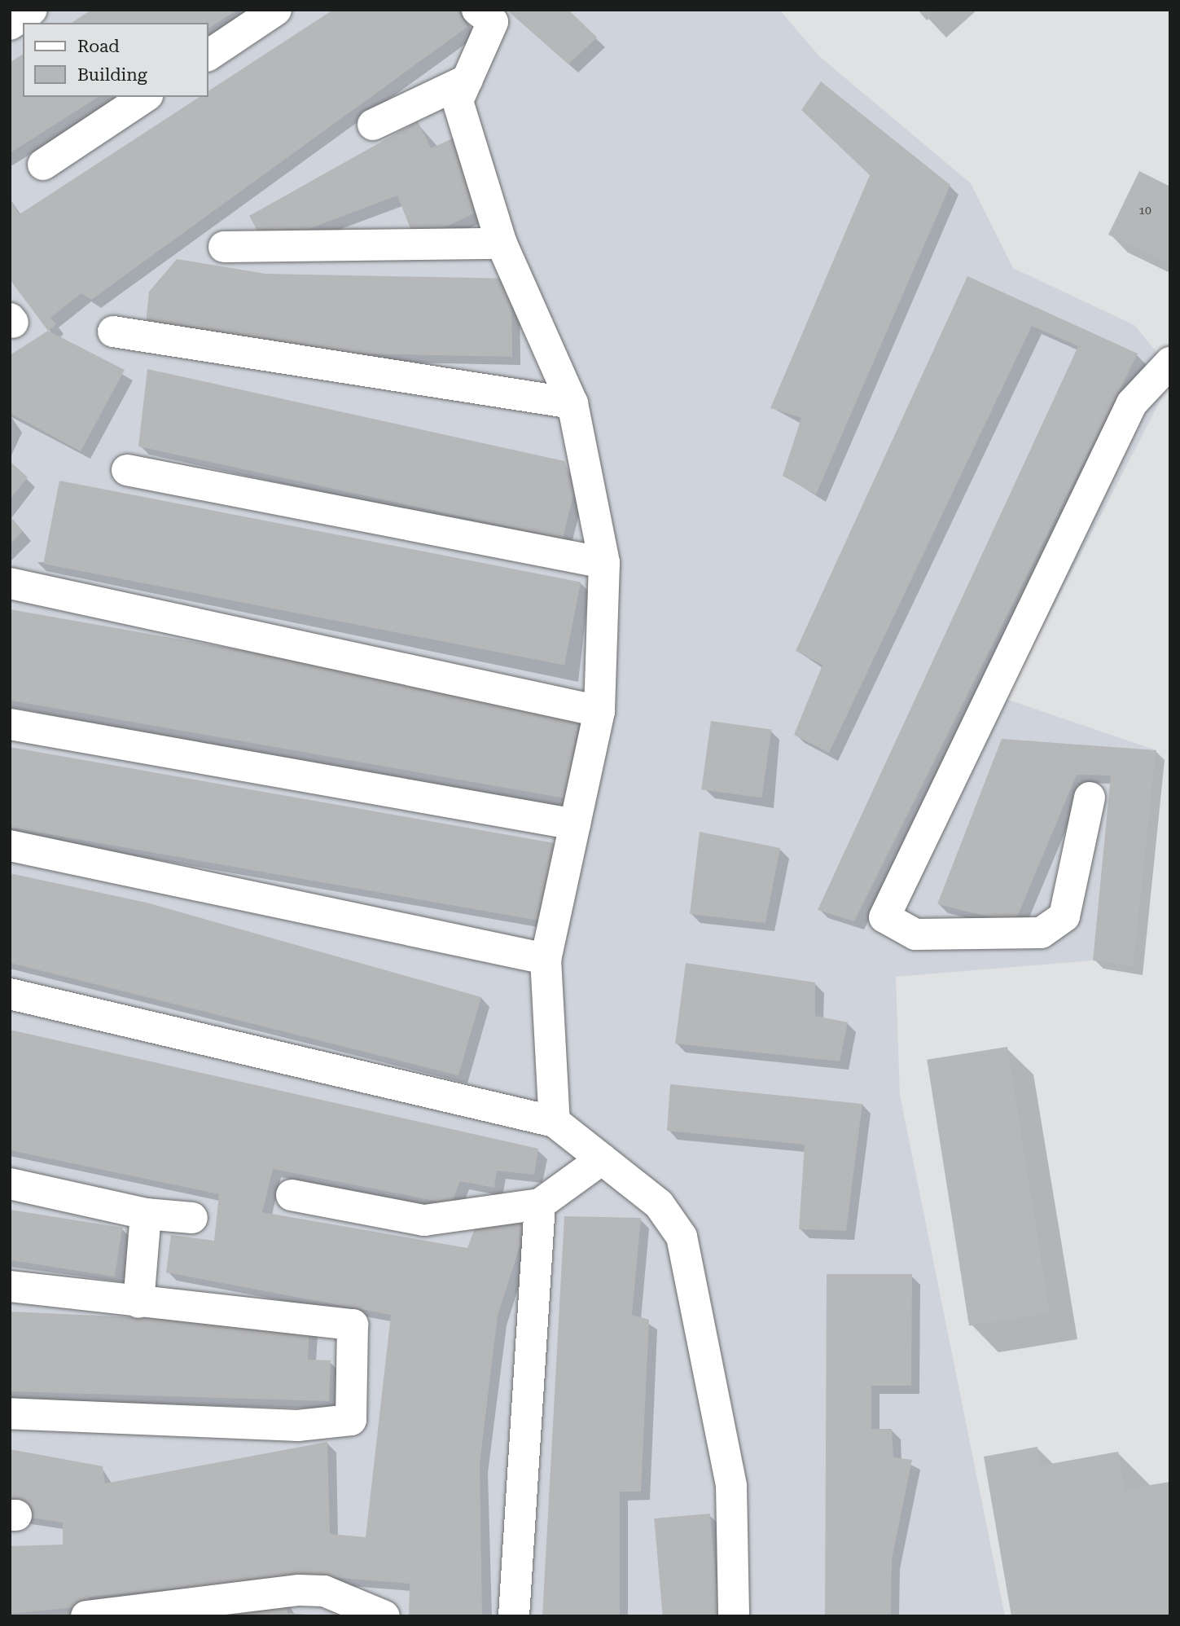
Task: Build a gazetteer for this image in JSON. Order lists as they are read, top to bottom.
{
  "house_numbers": ["10"],
  "legend": ["Road", "Building"]
}
